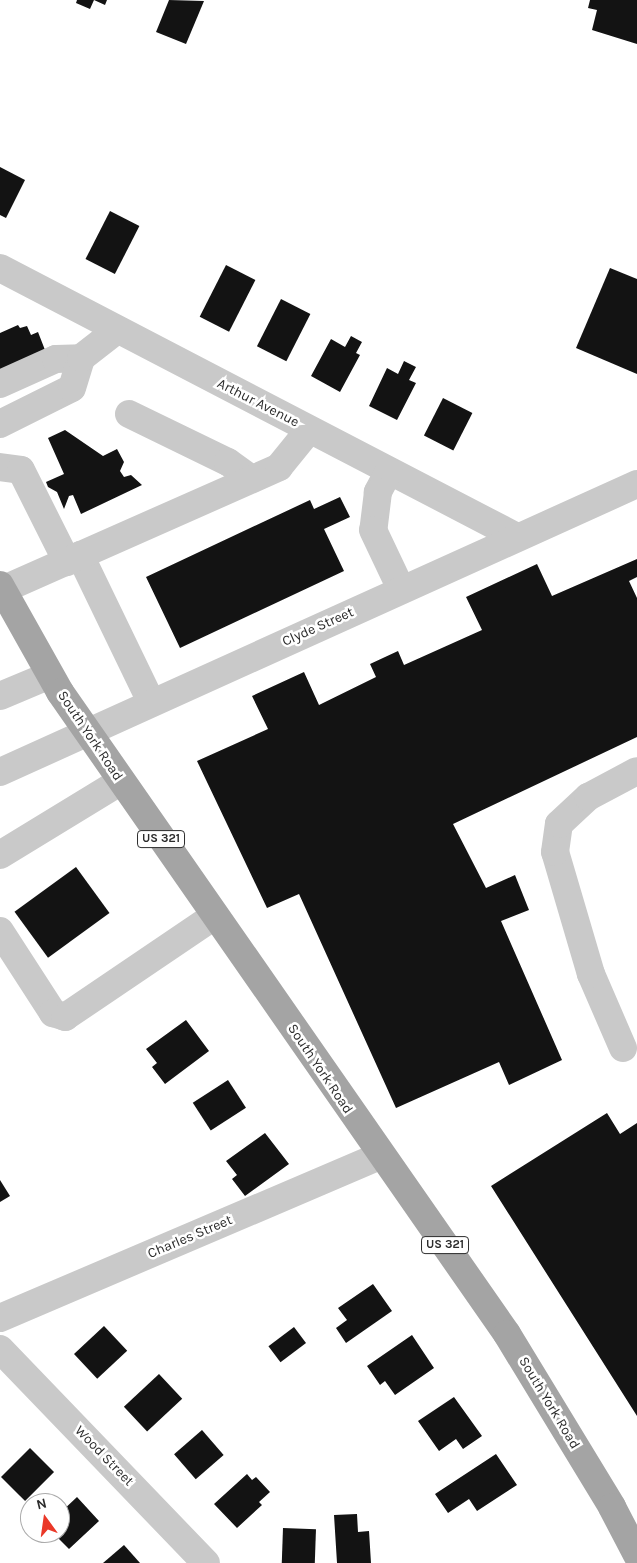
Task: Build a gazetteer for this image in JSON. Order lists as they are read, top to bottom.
{
  "streets": {
    "main road": ["South York Road", "US 321"],
    "street": [
      "Arthur Avenue",
      "Clyde Street",
      "Charles Street",
      "Wood Street"
    ]
  },
  "crossings": [
    ["Arthur Avenue", "Clyde Street"],
    ["Clyde Street", "South York Road"],
    ["South York Road", "Charles Street"]
  ],
  "north": "top"
}
